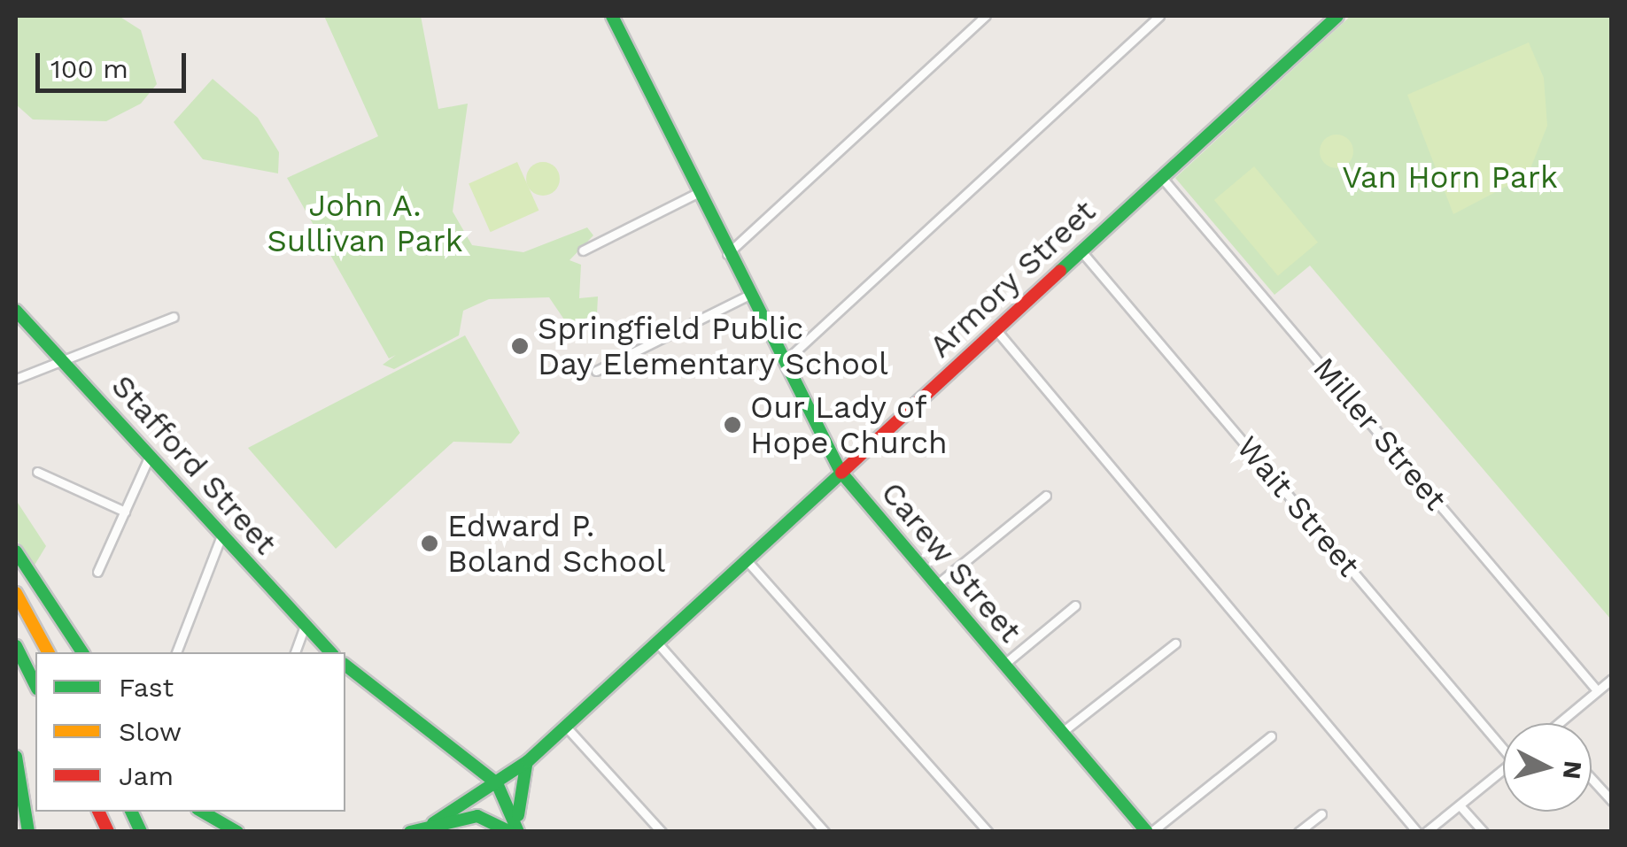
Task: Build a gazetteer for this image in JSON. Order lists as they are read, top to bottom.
{
  "streets": {
    "main road": ["Armory Street", "Stafford Street", "Carew Street"],
    "street": ["Miller Street", "Wait Street"]
  },
  "crossings": [
    ["Armory Street", "Miller Street"],
    ["Armory Street", "Wait Street"],
    ["Armory Street", "Carew Street"]
  ],
  "parks": ["Van Horn Park", "John A. Sullivan Park"],
  "places": ["Springfield Public Day Elementary School", "Our Lady of Hope Church", "Edward P. Boland School"],
  "legend": ["Fast", "Slow", "Jam"],
  "scale_bar": "100 m",
  "north": "right"
}
